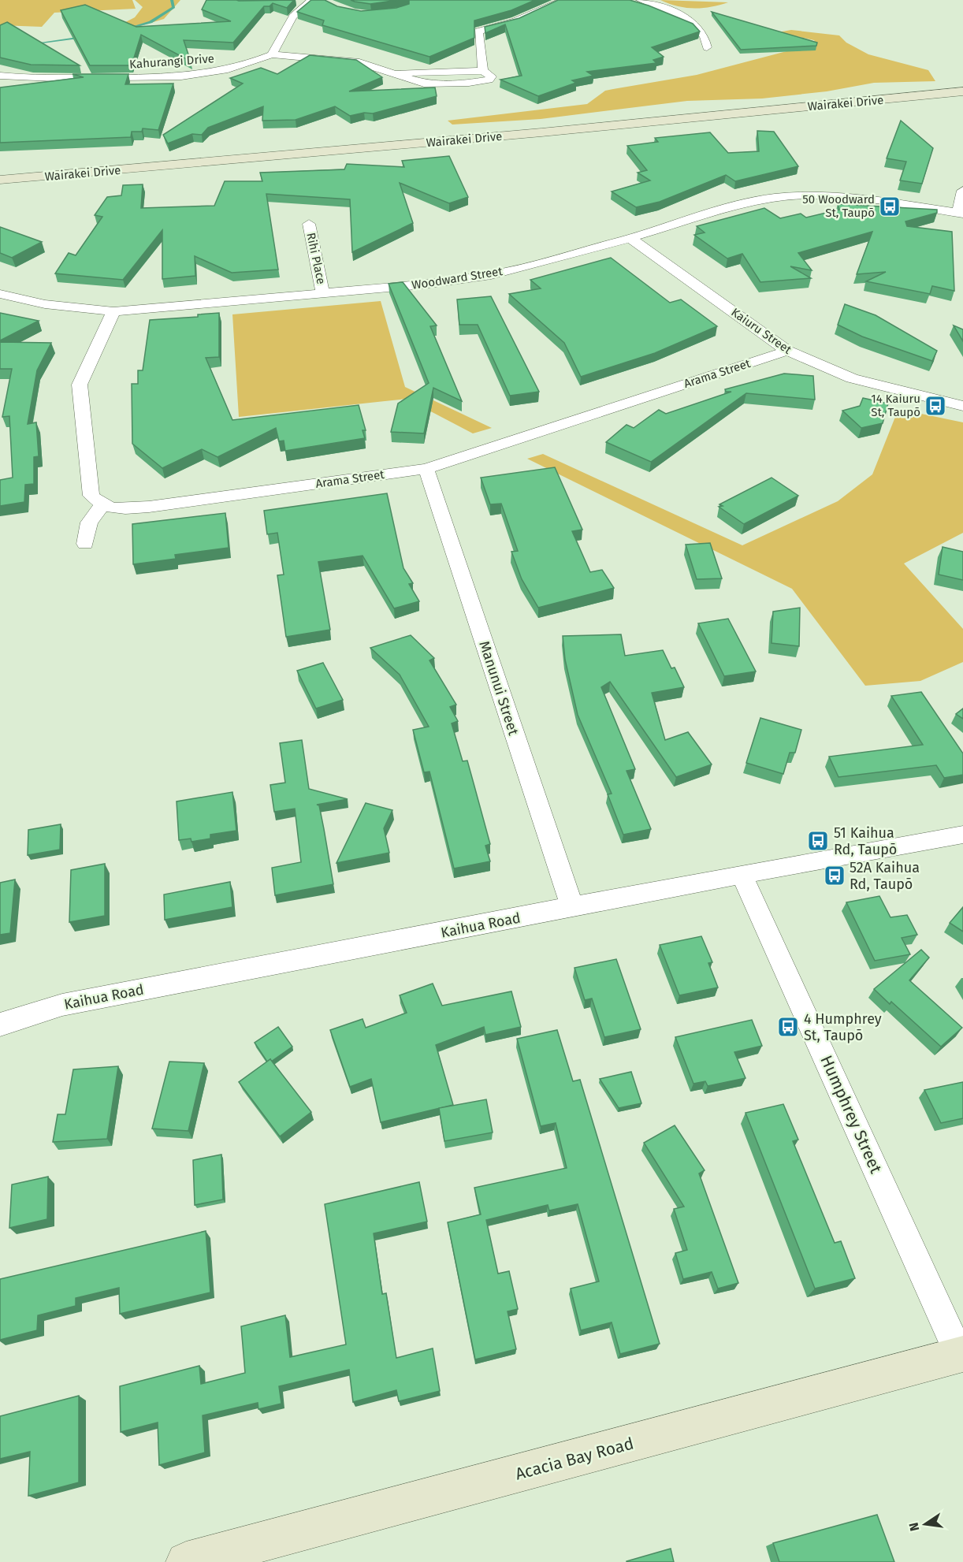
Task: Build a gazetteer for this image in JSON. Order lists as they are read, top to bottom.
{
  "streets": {
    "main road": ["Wairakei Drive", "Acacia Bay Road"],
    "street": [
      "Kahurangi Drive",
      "Rihi Place",
      "Woodward Street",
      "Kaiuru Street",
      "Arama Street",
      "Manunui Street",
      "Kaihua Road",
      "Humphrey Street"
    ]
  },
  "crossings": [
    ["Rihi Place", "Woodward Street"],
    ["Woodward Street", "Kaiuru Street"],
    ["Kaiuru Street", "Arama Street"],
    ["Arama Street", "Manunui Street"],
    ["Manunui Street", "Kaihua Road"],
    ["Kaihua Road", "Humphrey Street"],
    ["Humphrey Street", "Acacia Bay Road"]
  ],
  "places": {
    "bus stop": [
      "50 Woodward St, Taupō",
      "14 Kaiuru St, Taupō",
      "51 Kaihua Rd, Taupō",
      "52A Kaihua Rd, Taupō",
      "4 Humphrey St, Taupō"
    ]
  },
  "north": "left"
}
